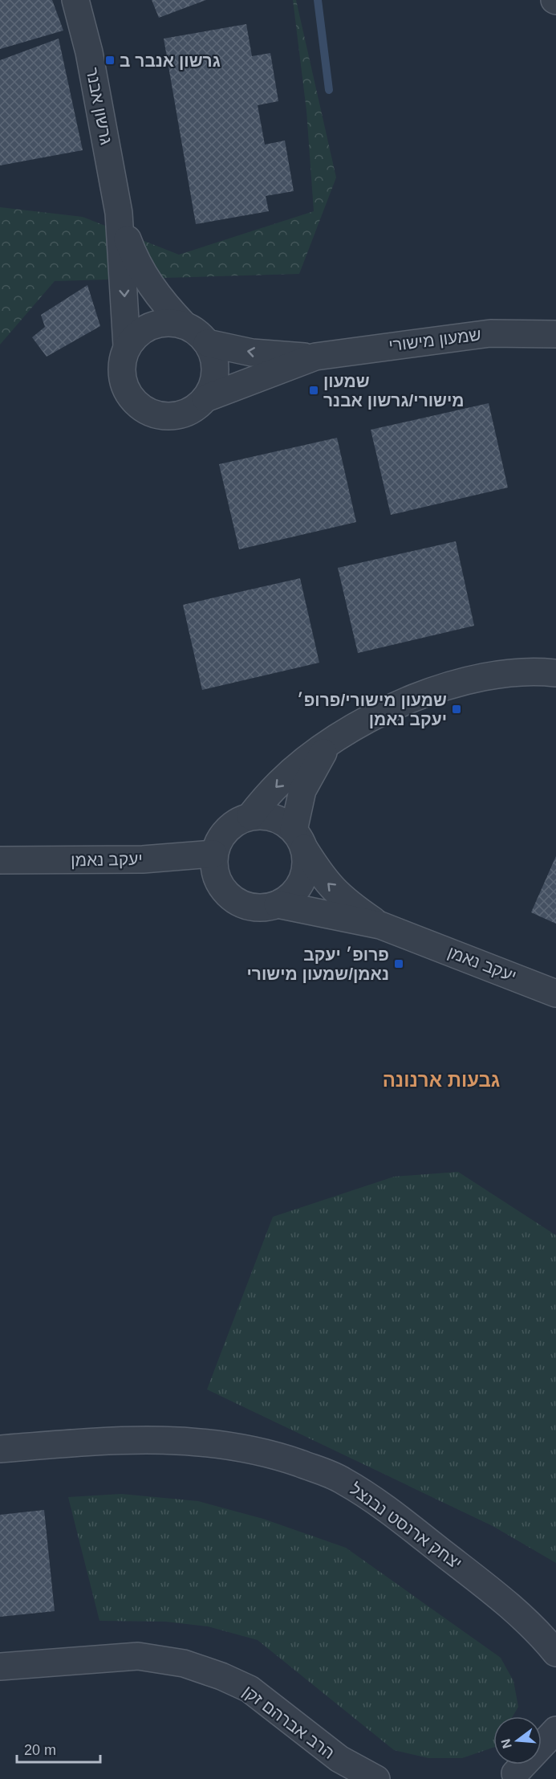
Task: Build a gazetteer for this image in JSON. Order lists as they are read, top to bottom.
{
  "streets": {
    "street": [
      "גרשון אבנר",
      "שמעון מישורי",
      "יעקב נאמן",
      "יצחק ארנסט נבנצל",
      "הרב אברהם זקן"
    ]
  },
  "crossings": [
    ["גרשון אבנר", "שמעון מישורי"]
  ],
  "districts": ["גבעות ארנונה"],
  "places": {
    "transit": [
      "גרשון אנבר ב",
      "שמעון מישורי/גרשון אבנר",
      "שמעון מישורי/פרופ׳ יעקב נאמן",
      "פרופ׳ יעקב נאמן/שמעון מישורי"
    ]
  },
  "scale_bar": "20 m",
  "north": "left"
}
